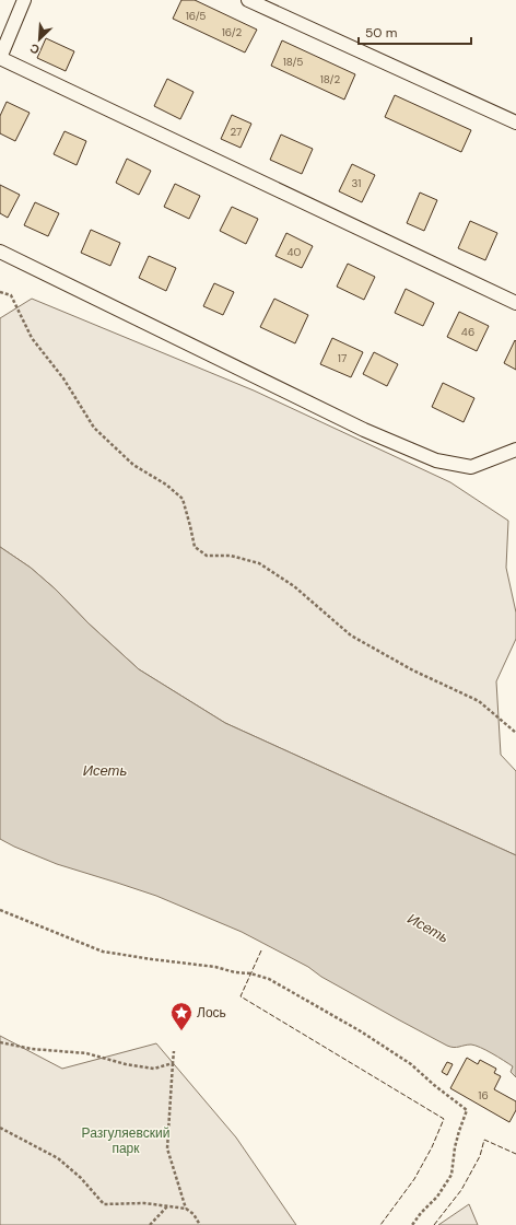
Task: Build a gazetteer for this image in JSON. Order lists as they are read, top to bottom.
{
  "water": ["Исеть"],
  "parks": ["Разгуляевский парк"],
  "places": {
    "place": ["Лось"]
  },
  "house_numbers": [
    "16/5",
    "16/2",
    "18/5",
    "18/2",
    "27",
    "31",
    "40",
    "46",
    "17",
    "16"
  ],
  "scale_bar": "50 m",
  "north": "bottom left"
}
